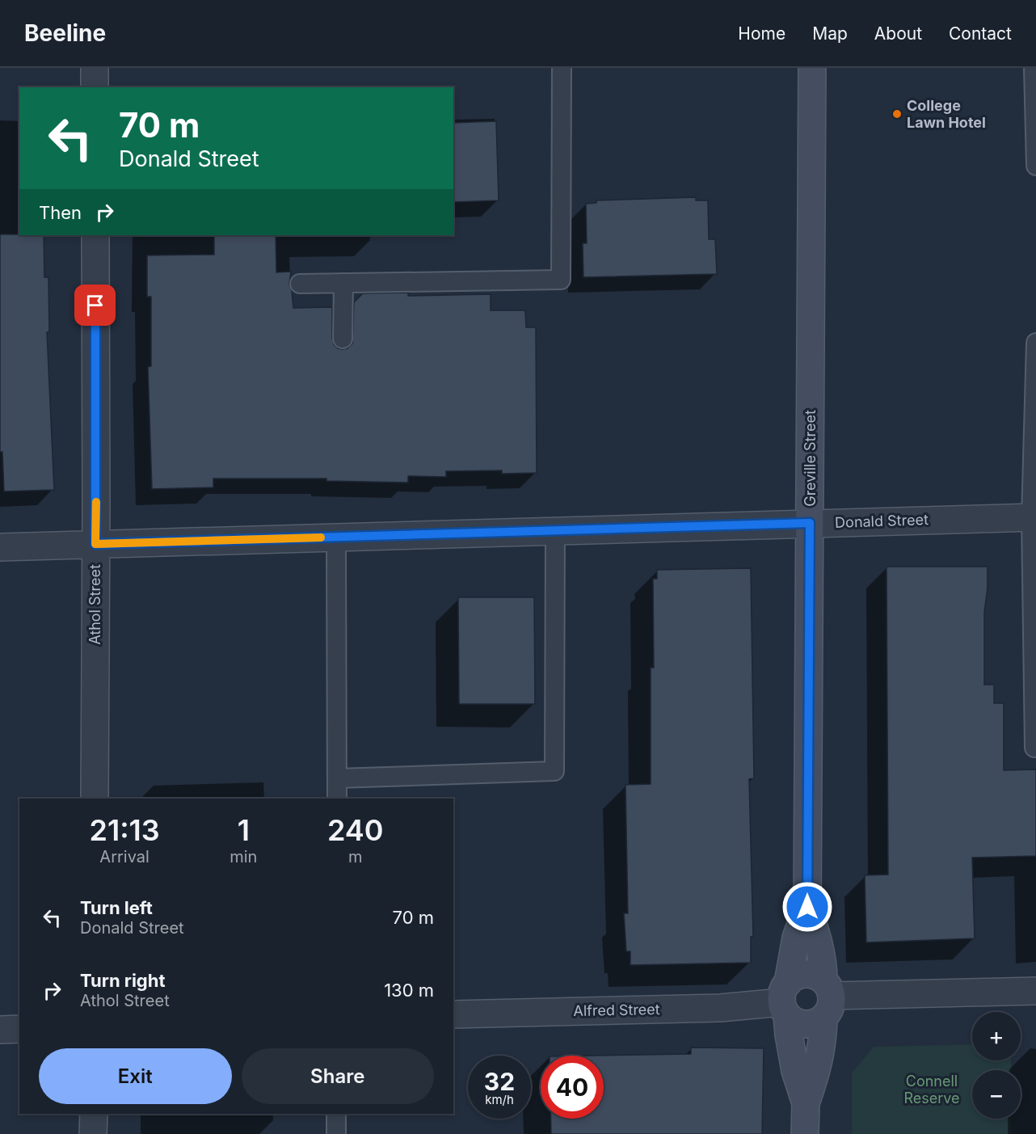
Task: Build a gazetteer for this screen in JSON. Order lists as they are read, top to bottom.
{
  "streets": {
    "street": [
      "Greville Street",
      "Donald Street",
      "Athol Street",
      "Alfred Street"
    ]
  },
  "crossings": [
    ["Greville Street", "Donald Street"],
    ["Greville Street", "Alfred Street"],
    ["Donald Street", "Athol Street"]
  ],
  "parks": ["Connell Reserve"],
  "places": ["College Lawn Hotel"],
  "page": {
    "header": "Beeline",
    "nav": [
      "Home",
      "Map",
      "About",
      "Contact"
    ],
    "turn": ["70 m", "Donald Street"],
    "then": "Then",
    "eta": [
      "21:13",
      "Arrival",
      "1",
      "min",
      "240",
      "m"
    ],
    "list": [
      {
        "name": "Turn left",
        "note": "Donald Street",
        "value": "70 m"
      },
      {
        "name": "Turn right",
        "note": "Athol Street",
        "value": "130 m"
      }
    ],
    "map_buttons": ["+", "−"],
    "buttons": ["Exit", "Share"],
    "speed": "32 km/h",
    "limit": "40"
  }
}
